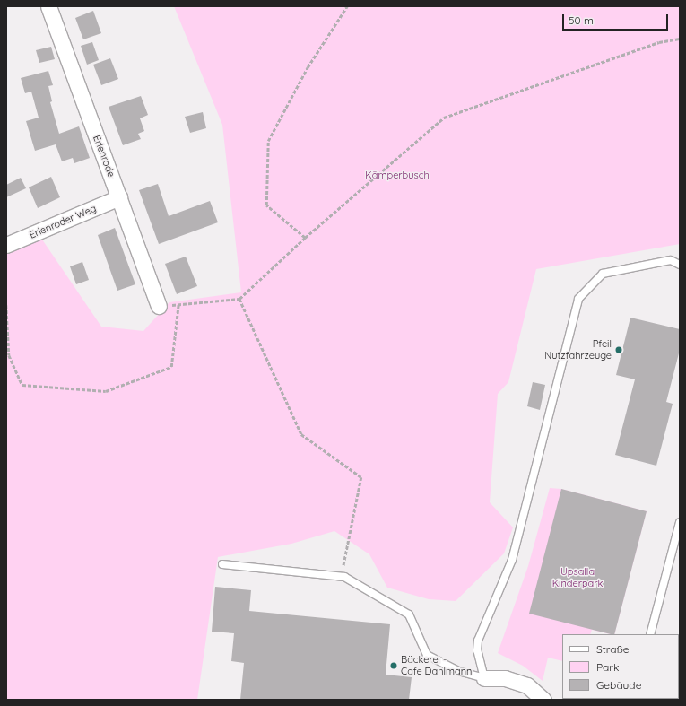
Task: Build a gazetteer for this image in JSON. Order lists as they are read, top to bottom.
{
  "streets": {
    "street": ["Erlenrode", "Erlenroder Weg"]
  },
  "crossings": [
    ["Erlenrode", "Erlenroder Weg"]
  ],
  "parks": ["Kämperbusch", "Upsalla Kinderpark"],
  "places": ["Pfeil Nutzfahrzeuge", "Bäckerei - Cafe Dahlmann"],
  "legend": ["Straße", "Park", "Gebäude"],
  "scale_bar": "50 m"
}
